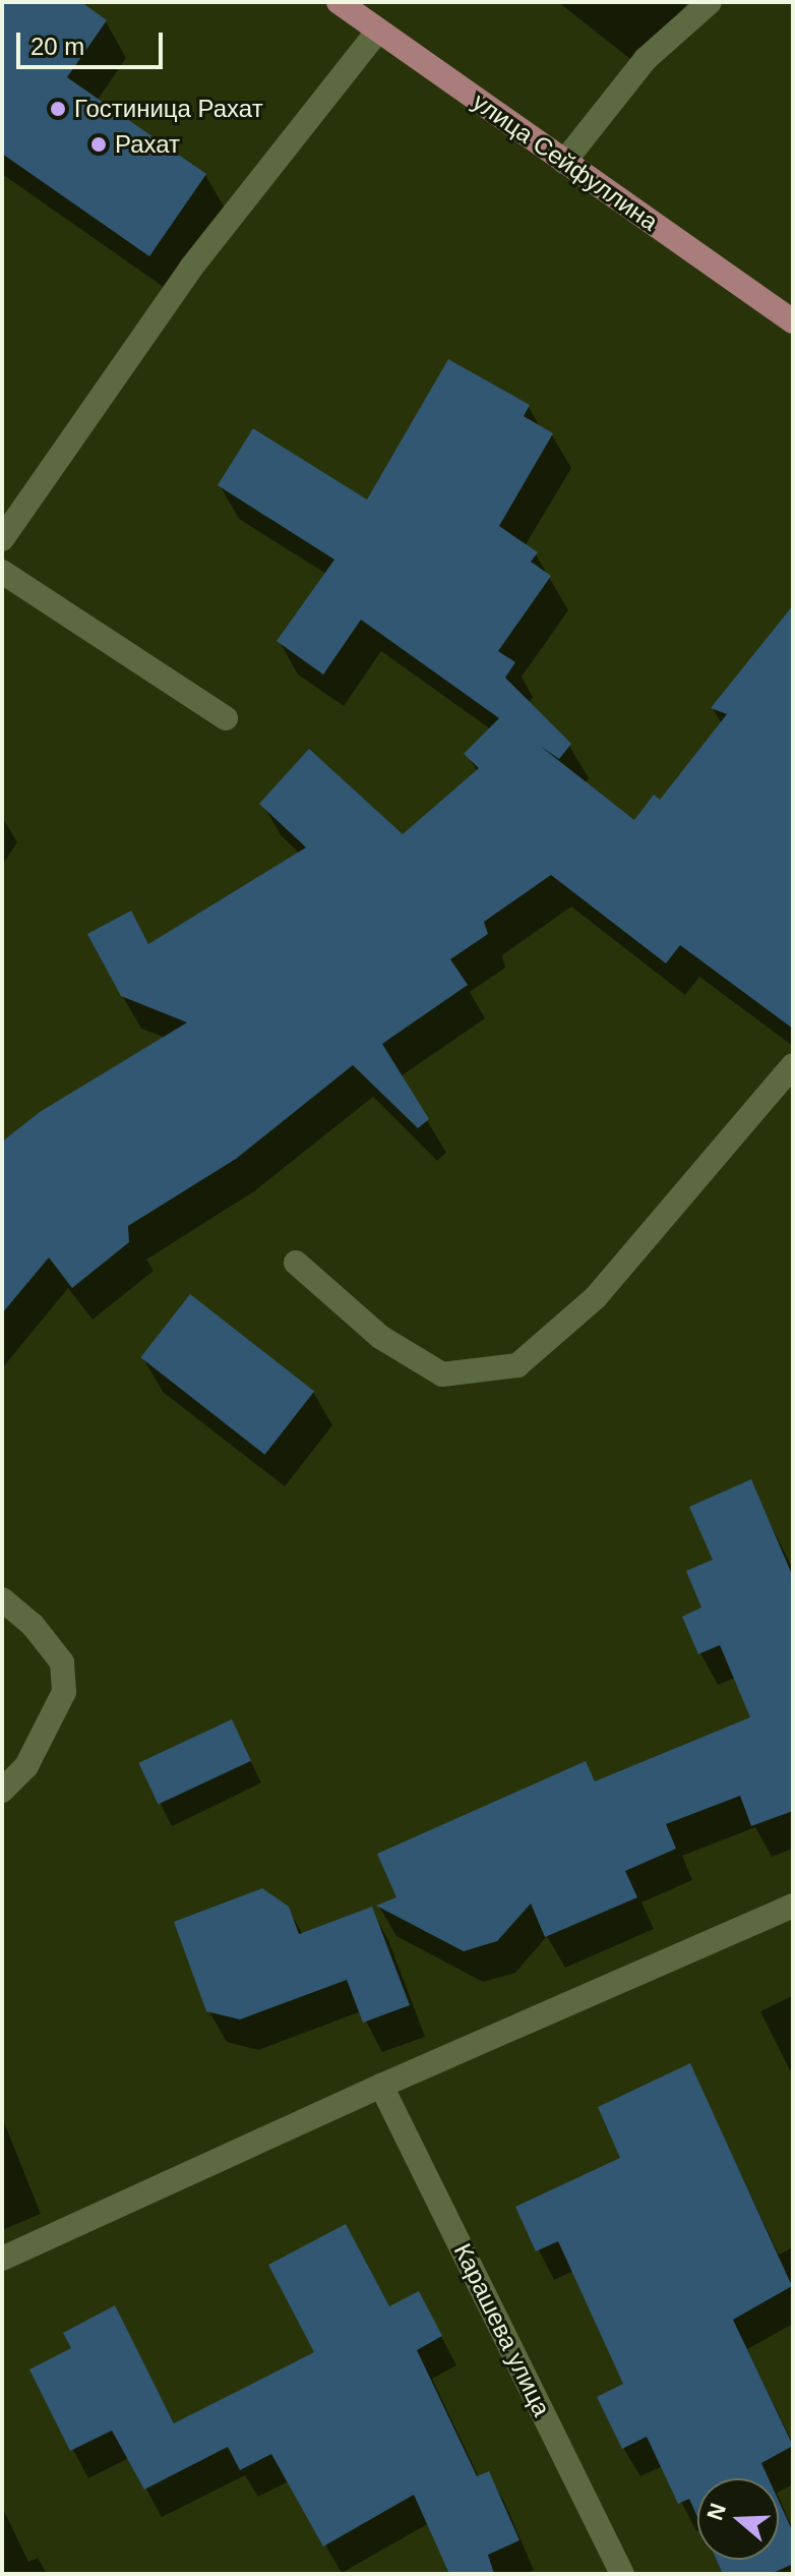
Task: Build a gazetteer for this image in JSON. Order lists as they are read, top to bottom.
{
  "streets": {
    "main road": ["улица Сейфуллина"],
    "street": ["Карашева улица"]
  },
  "places": ["Гостиница Рахат", "Рахат"],
  "scale_bar": "20 m",
  "north": "left"
}
